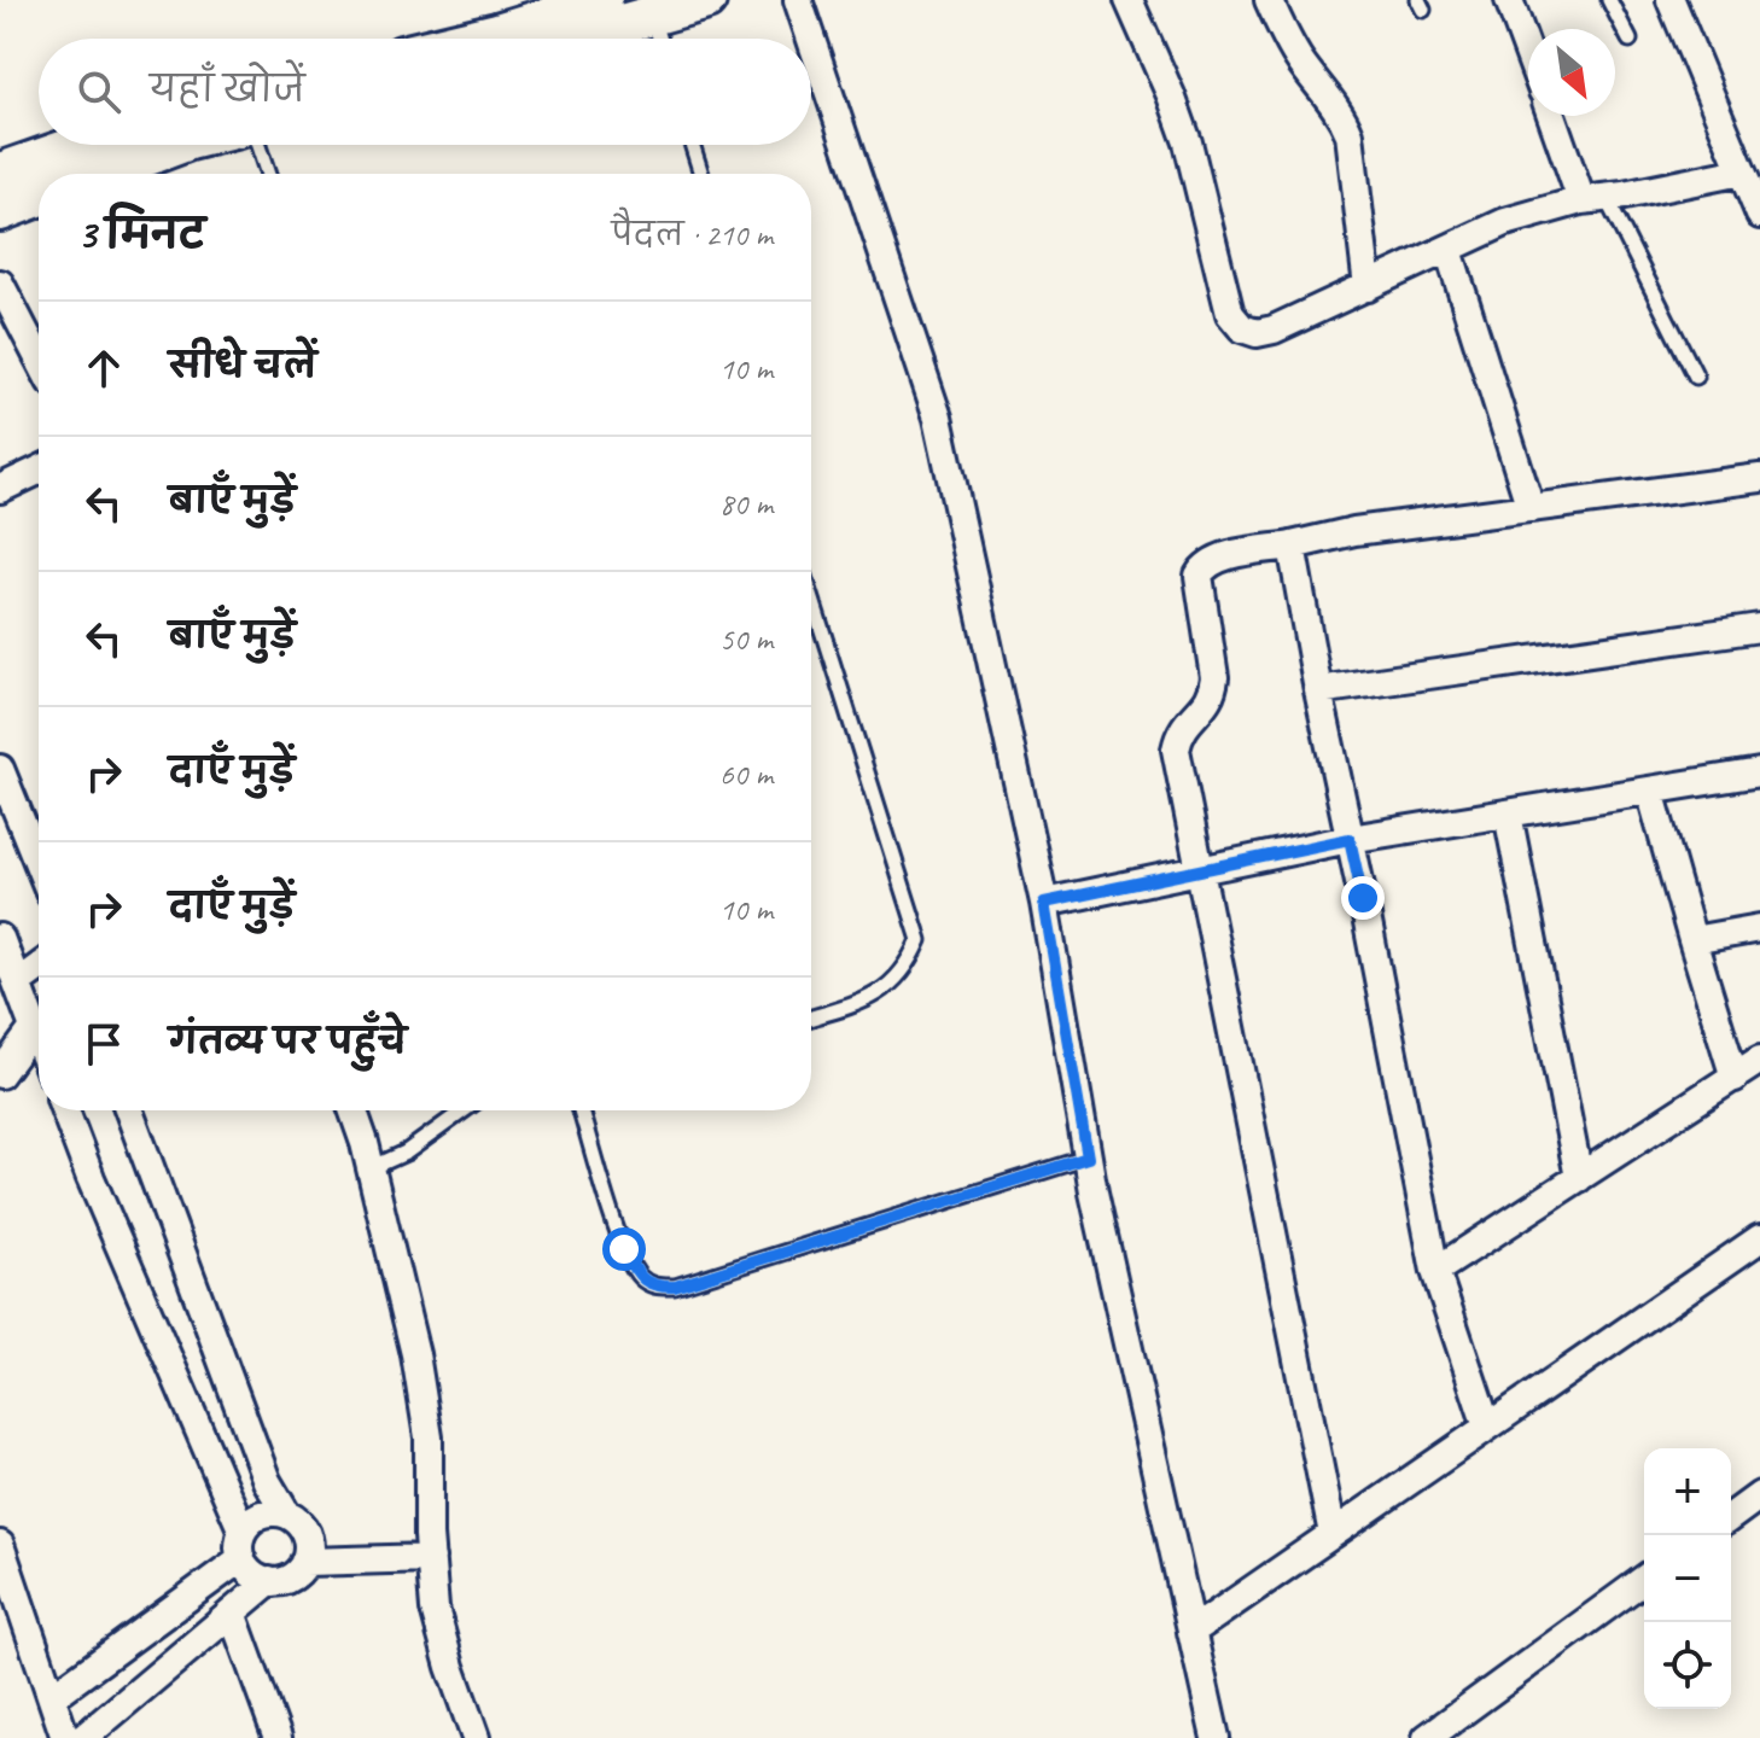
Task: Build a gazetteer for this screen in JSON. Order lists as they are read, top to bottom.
{
  "north": "bottom right",
  "page": {
    "search": "यहाँ खोजें",
    "heading": ["3 मिनट", "पैदल · 210 m"],
    "list": [
      ["सीधे चलें", "10 m"],
      ["बाएँ मुड़ें", "80 m"],
      ["बाएँ मुड़ें", "50 m"],
      ["दाएँ मुड़ें", "60 m"],
      ["दाएँ मुड़ें", "10 m"],
      "गंतव्य पर पहुँचे"
    ],
    "map_buttons": ["+", "−"]
  }
}
